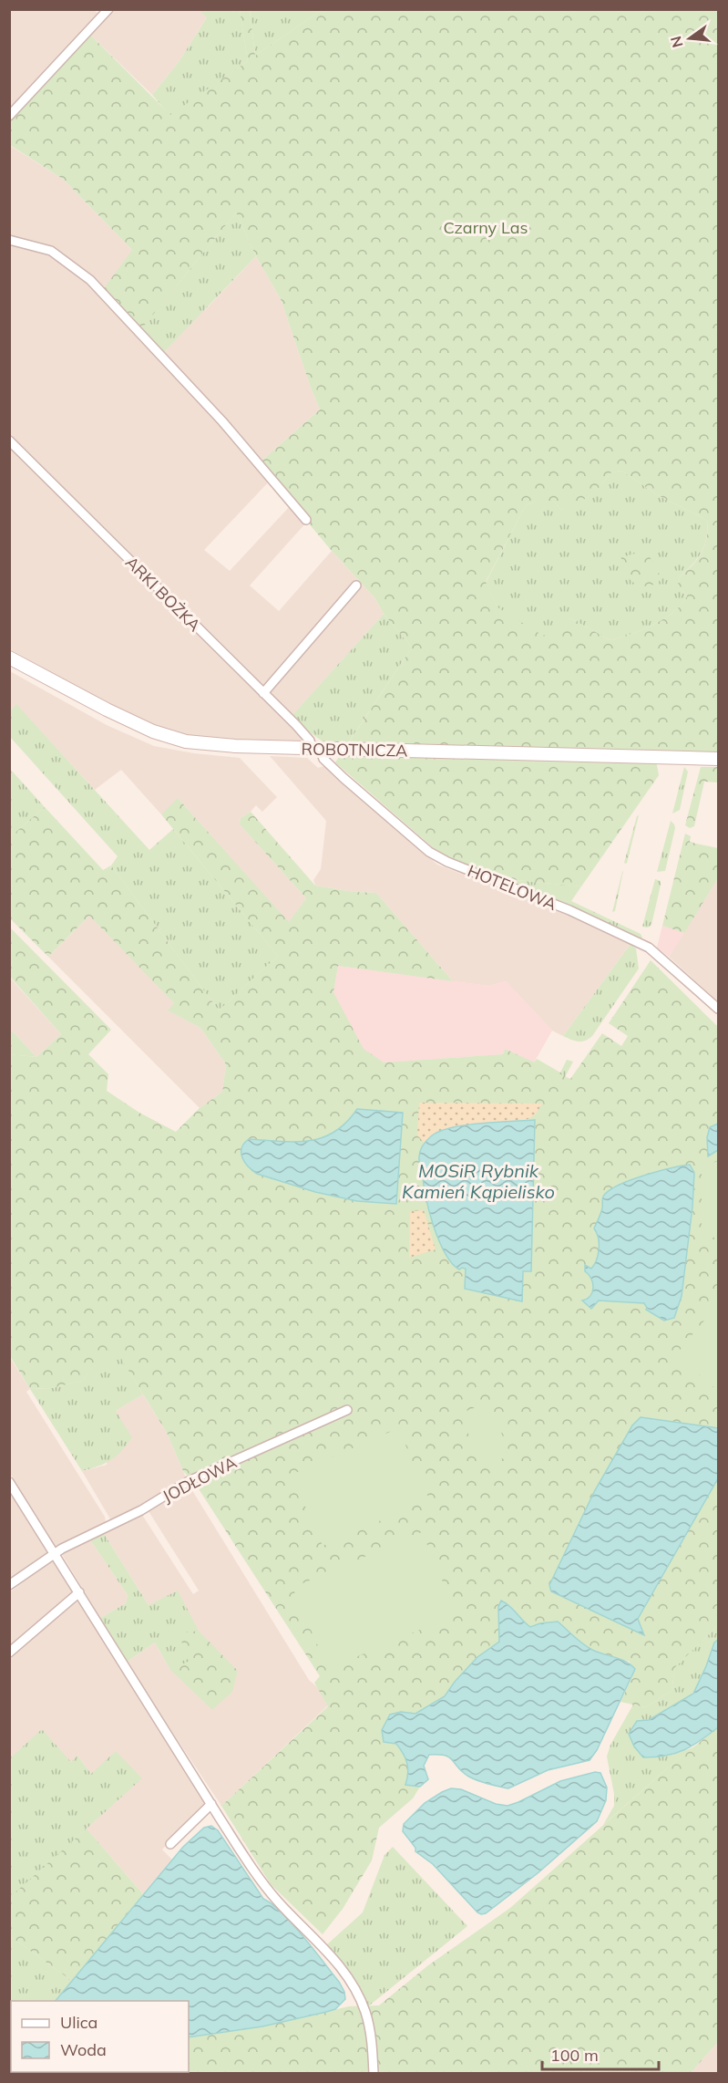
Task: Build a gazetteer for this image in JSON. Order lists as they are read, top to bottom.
{
  "streets": {
    "street": [
      "ARKI BOŻKA",
      "ROBOTNICZA",
      "HOTELOWA",
      "JODŁOWA"
    ]
  },
  "crossings": [
    ["ARKI BOŻKA", "ROBOTNICZA"],
    ["ARKI BOŻKA", "HOTELOWA"],
    ["ROBOTNICZA", "HOTELOWA"]
  ],
  "water": ["MOSiR Rybnik Kamień Kąpielisko"],
  "parks": ["Czarny Las"],
  "legend": ["Ulica", "Woda"],
  "scale_bar": "100 m",
  "north": "left"
}
